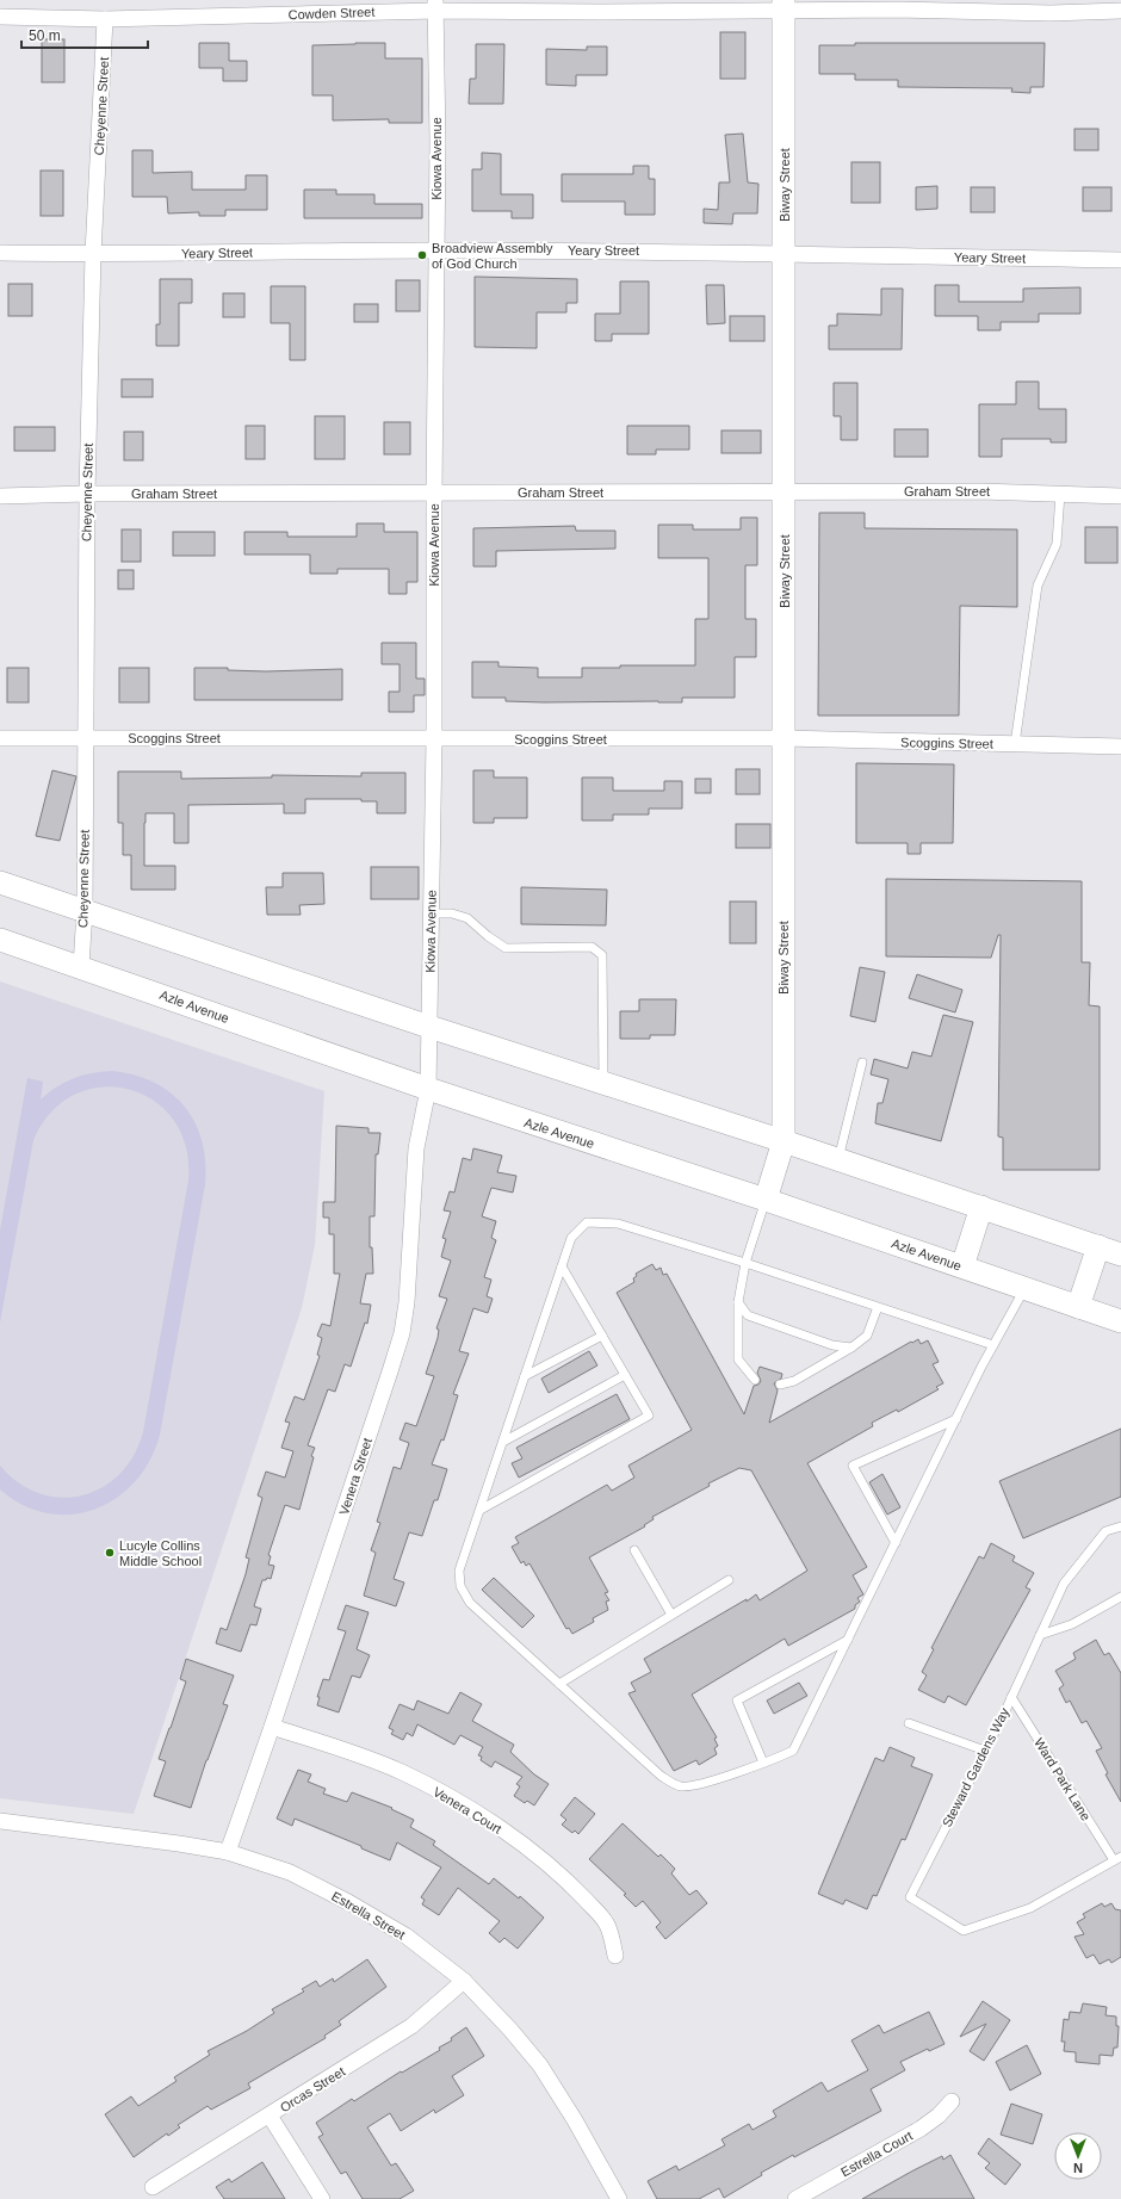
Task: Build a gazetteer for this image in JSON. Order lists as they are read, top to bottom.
{
  "streets": {
    "main road": ["Biway Street", "Azle Avenue"],
    "street": [
      "Cowden Street",
      "Cheyenne Street",
      "Kiowa Avenue",
      "Yeary Street",
      "Graham Street",
      "Scoggins Street",
      "Venera Street",
      "Venera Court",
      "Estrella Street",
      "Orcas Street",
      "Estrella Court"
    ],
    "lane": ["Steward Gardens Way", "Ward Park Lane"]
  },
  "crossings": [
    ["Cowden Street", "Cheyenne Street"],
    ["Cowden Street", "Kiowa Avenue"],
    ["Cowden Street", "Biway Street"],
    ["Cheyenne Street", "Yeary Street"],
    ["Cheyenne Street", "Graham Street"],
    ["Cheyenne Street", "Scoggins Street"],
    ["Cheyenne Street", "Azle Avenue"],
    ["Kiowa Avenue", "Yeary Street"],
    ["Kiowa Avenue", "Graham Street"],
    ["Kiowa Avenue", "Scoggins Street"],
    ["Kiowa Avenue", "Azle Avenue"],
    ["Kiowa Avenue", "Venera Street"],
    ["Biway Street", "Yeary Street"],
    ["Biway Street", "Graham Street"],
    ["Biway Street", "Scoggins Street"],
    ["Biway Street", "Azle Avenue"],
    ["Azle Avenue", "Venera Street"],
    ["Venera Street", "Venera Court"],
    ["Venera Street", "Estrella Street"],
    ["Steward Gardens Way", "Ward Park Lane"],
    ["Estrella Street", "Orcas Street"]
  ],
  "places": ["Broadview Assembly of God Church", "Lucyle Collins Middle School"],
  "scale_bar": "50 m",
  "north": "bottom"
}
